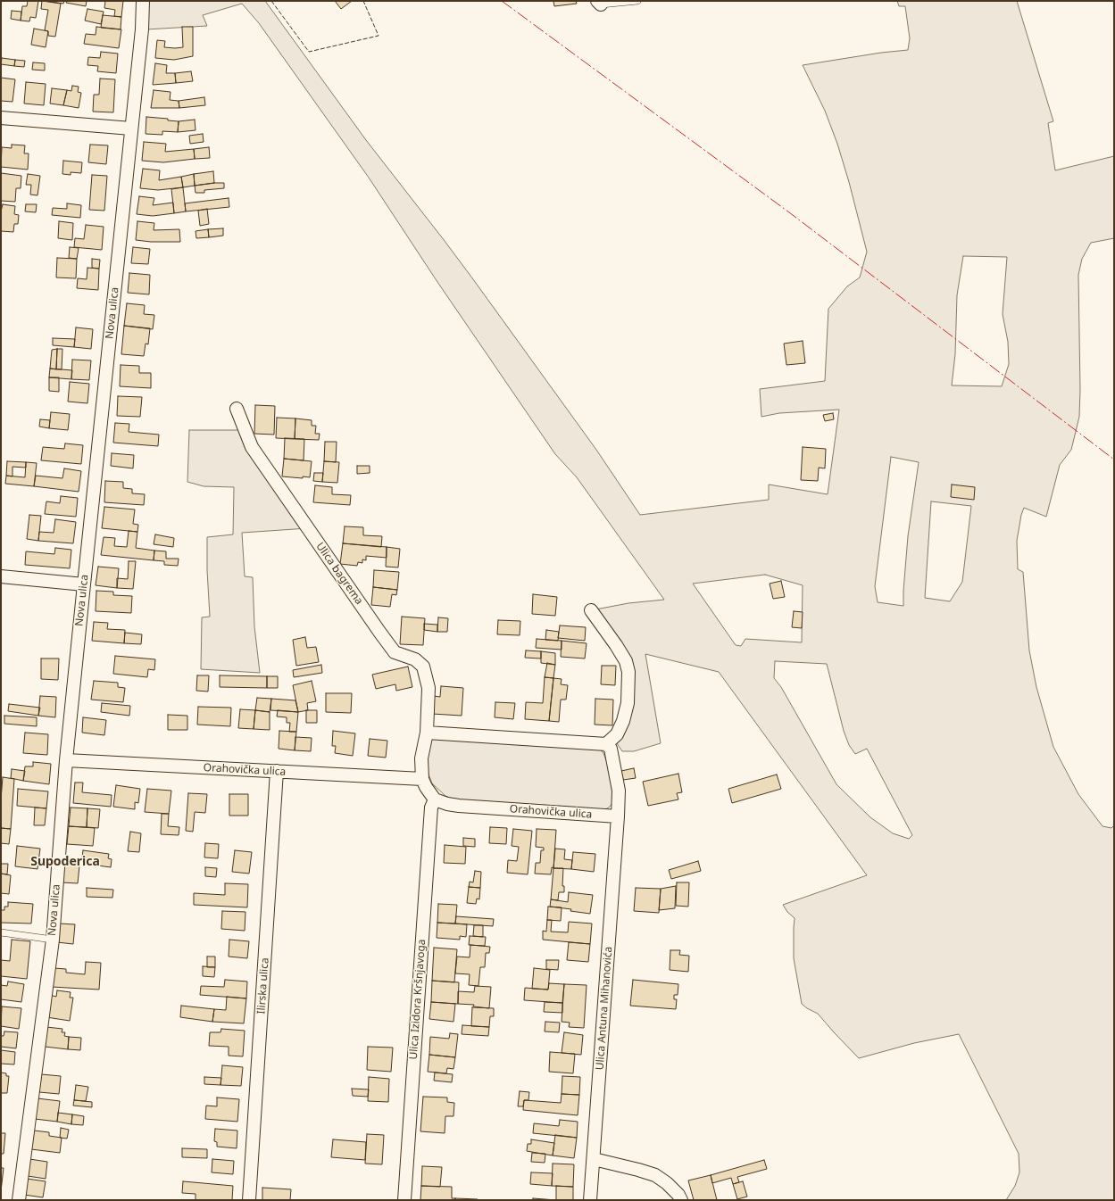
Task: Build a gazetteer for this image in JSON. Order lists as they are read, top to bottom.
{
  "streets": {
    "street": [
      "Nova ulica",
      "Ulica bagrema",
      "Orahovička ulica",
      "Ilirska ulica",
      "Ulica Izidora Kršnjavoga",
      "Ulica Antuna Mihanovića"
    ]
  },
  "crossings": [
    ["Nova ulica", "Orahovička ulica"],
    ["Orahovička ulica", "Ilirska ulica"],
    ["Orahovička ulica", "Ulica Izidora Kršnjavoga"],
    ["Orahovička ulica", "Ulica Antuna Mihanovića"]
  ],
  "districts": ["Supoderica"]
}
